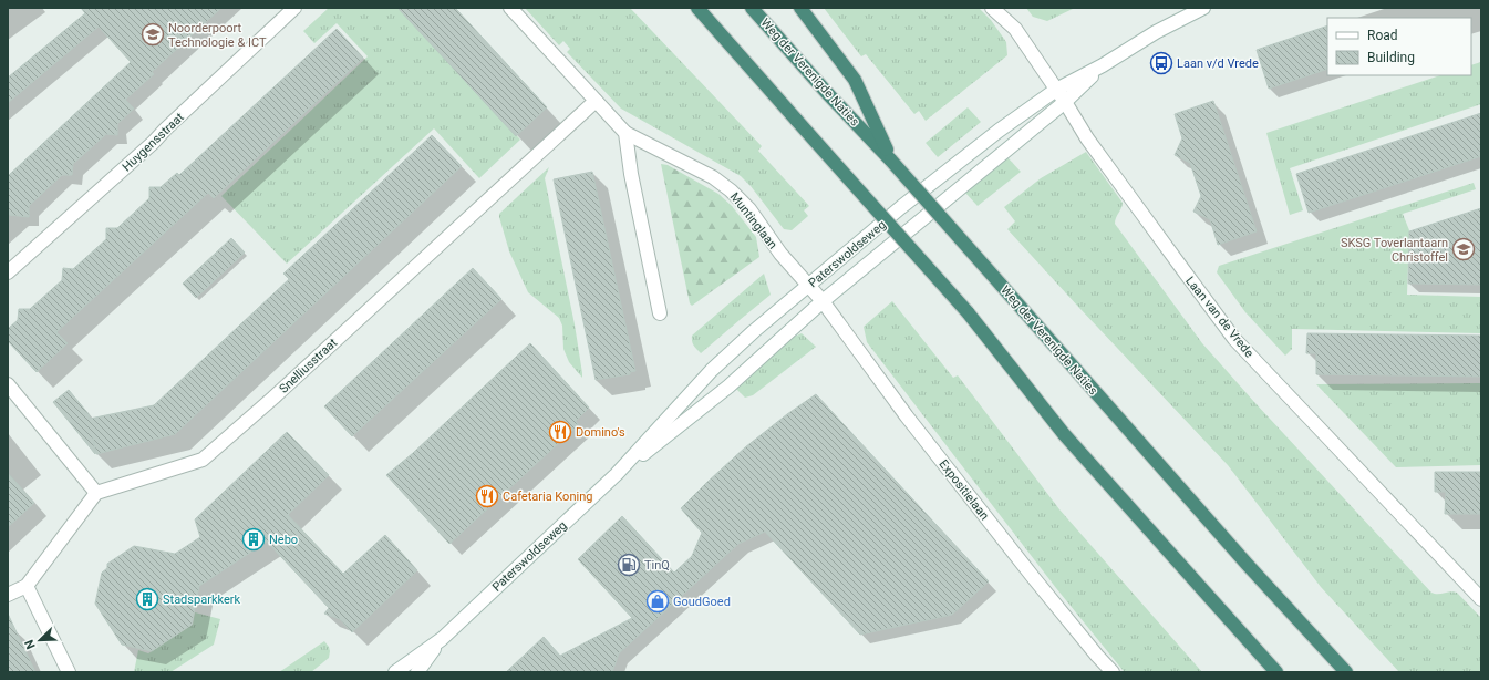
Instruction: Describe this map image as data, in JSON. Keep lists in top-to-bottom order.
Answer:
{
  "streets": {
    "highway": ["Weg der Verenigde Naties"],
    "street": [
      "Huygensstraat",
      "Muntinglaan",
      "Paterswoldseweg",
      "Laan van de Vrede",
      "Snelliusstraat",
      "Expositielaan"
    ]
  },
  "crossings": [
    ["Muntinglaan", "Paterswoldseweg"],
    ["Muntinglaan", "Snelliusstraat"],
    ["Muntinglaan", "Expositielaan"],
    ["Paterswoldseweg", "Laan van de Vrede"],
    ["Paterswoldseweg", "Expositielaan"]
  ],
  "places": {
    "school or university": ["Noorderpoort Technologie & ICT", "SKSG Toverlantaarn Christoffel"],
    "bus stop": ["Laan v/d Vrede"],
    "restaurant": ["Domino's", "Cafetaria Koning"],
    "building": ["Nebo", "Stadsparkkerk"],
    "fuel station": ["TinQ"],
    "shop": ["GoudGoed"]
  },
  "legend": ["Road", "Building"],
  "north": "bottom left"
}
